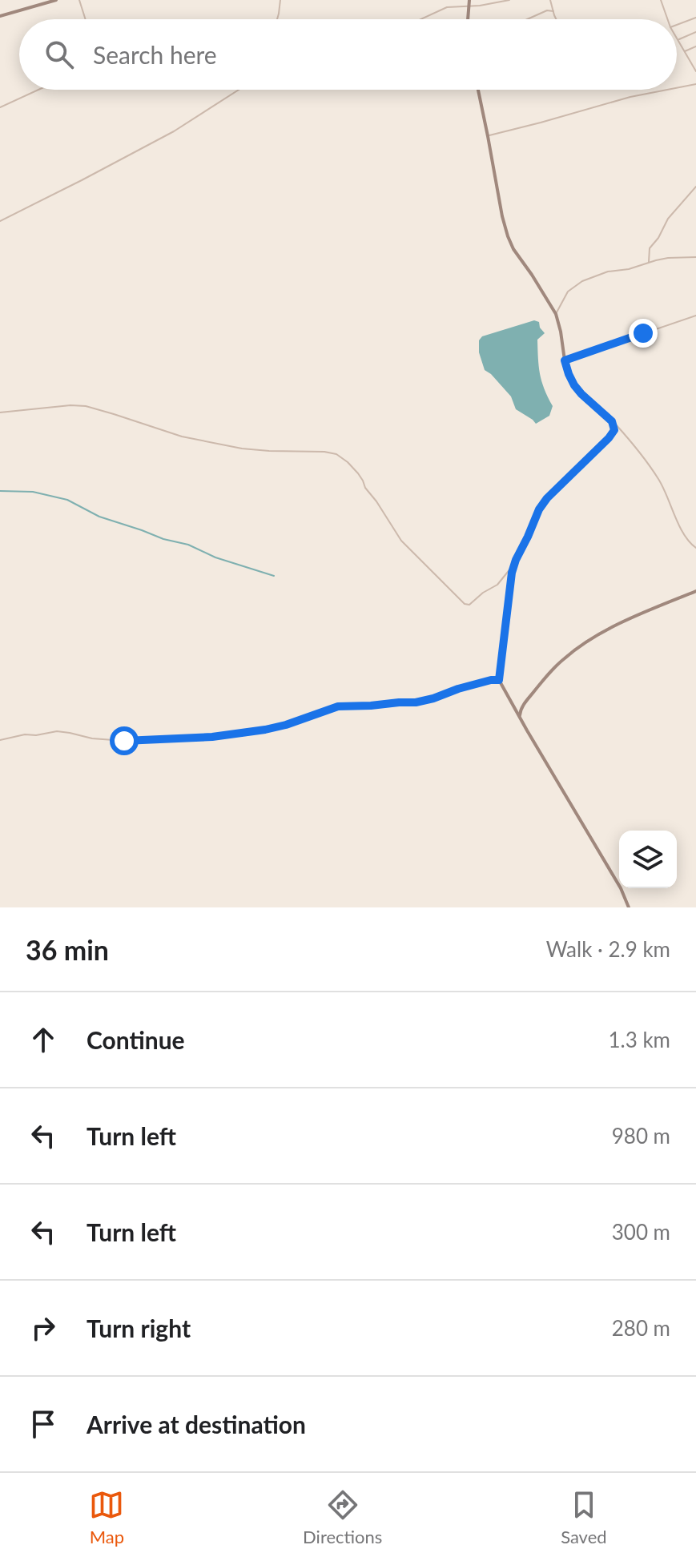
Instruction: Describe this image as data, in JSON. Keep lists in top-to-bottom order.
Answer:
{
  "page": {
    "search": "Search here",
    "heading": ["36 min", "Walk · 2.9 km"],
    "list": [
      ["Continue", "1.3 km"],
      ["Turn left", "980 m"],
      ["Turn left", "300 m"],
      ["Turn right", "280 m"],
      "Arrive at destination"
    ],
    "nav": ["Map", "Directions", "Saved"]
  }
}
